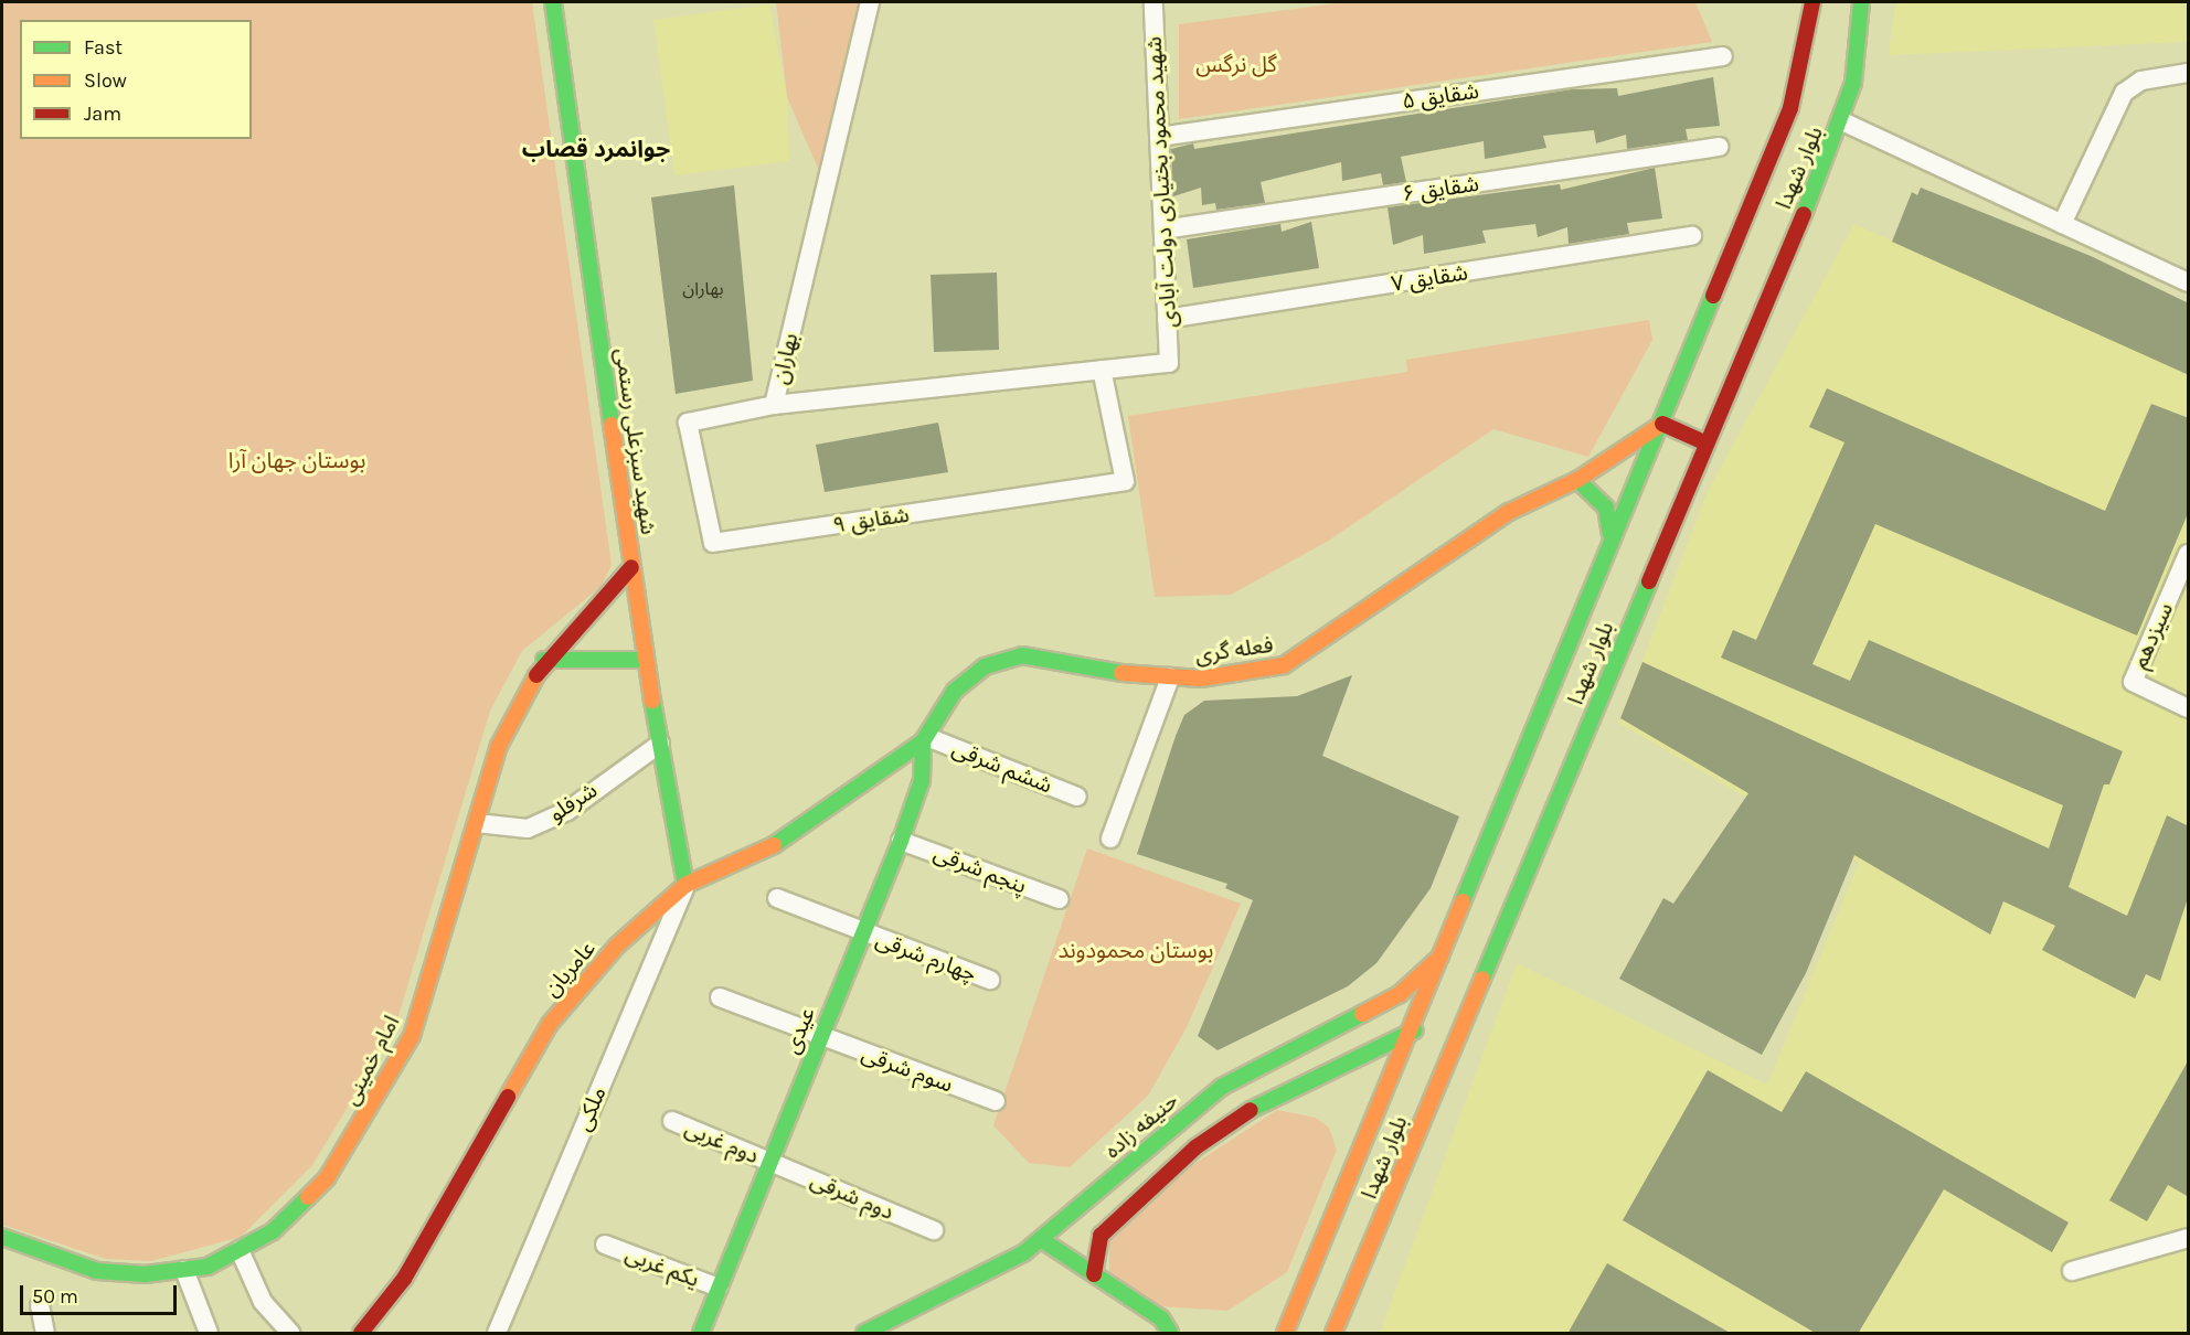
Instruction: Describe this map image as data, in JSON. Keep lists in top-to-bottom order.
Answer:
{
  "streets": {
    "street": [
      "شقایق ۵",
      "بلوار شهدا",
      "شهید محمود بختیاری دولت آبادی",
      "شقایق ۶",
      "شقایق ۷",
      "بهاران",
      "شهید سبزعلی رستمی",
      "شقایق ۹",
      "سیزدهم",
      "فعله گری",
      "ششم شرقی",
      "شرفلو",
      "پنجم شرقی",
      "چهارم شرقی",
      "عامریان",
      "عیدی",
      "امام خمینی",
      "سوم شرقی",
      "ملکی",
      "حنیفه زاده",
      "دوم غربی",
      "دوم شرقی",
      "یکم غربی"
    ]
  },
  "crossings": [
    ["شقایق ۵", "شهید محمود بختیاری دولت آبادی"],
    ["بلوار شهدا", "فعله گری"],
    ["بلوار شهدا", "حنیفه زاده"],
    ["شهید محمود بختیاری دولت آبادی", "شقایق ۶"],
    ["شهید محمود بختیاری دولت آبادی", "شقایق ۷"],
    ["شهید محمود بختیاری دولت آبادی", "بهاران"],
    ["بهاران", "شقایق ۹"],
    ["شهید سبزعلی رستمی", "شرفلو"],
    ["شهید سبزعلی رستمی", "عامریان"],
    ["شهید سبزعلی رستمی", "امام خمینی"],
    ["شهید سبزعلی رستمی", "ملکی"],
    ["فعله گری", "ششم شرقی"],
    ["فعله گری", "عامریان"],
    ["فعله گری", "عیدی"],
    ["ششم شرقی", "عامریان"],
    ["ششم شرقی", "عیدی"],
    ["شرفلو", "امام خمینی"],
    ["پنجم شرقی", "عیدی"],
    ["چهارم شرقی", "عیدی"],
    ["عامریان", "عیدی"],
    ["عامریان", "ملکی"],
    ["عیدی", "سوم شرقی"],
    ["عیدی", "دوم غربی"],
    ["عیدی", "دوم شرقی"],
    ["عیدی", "یکم غربی"],
    ["دوم غربی", "دوم شرقی"]
  ],
  "districts": ["جوانمرد قصاب"],
  "parks": ["گل نرگس", "بوستان جهان آرا", "بوستان محمودوند"],
  "house_numbers": ["بهاران"],
  "legend": ["Fast", "Slow", "Jam"],
  "scale_bar": "50 m"
}
